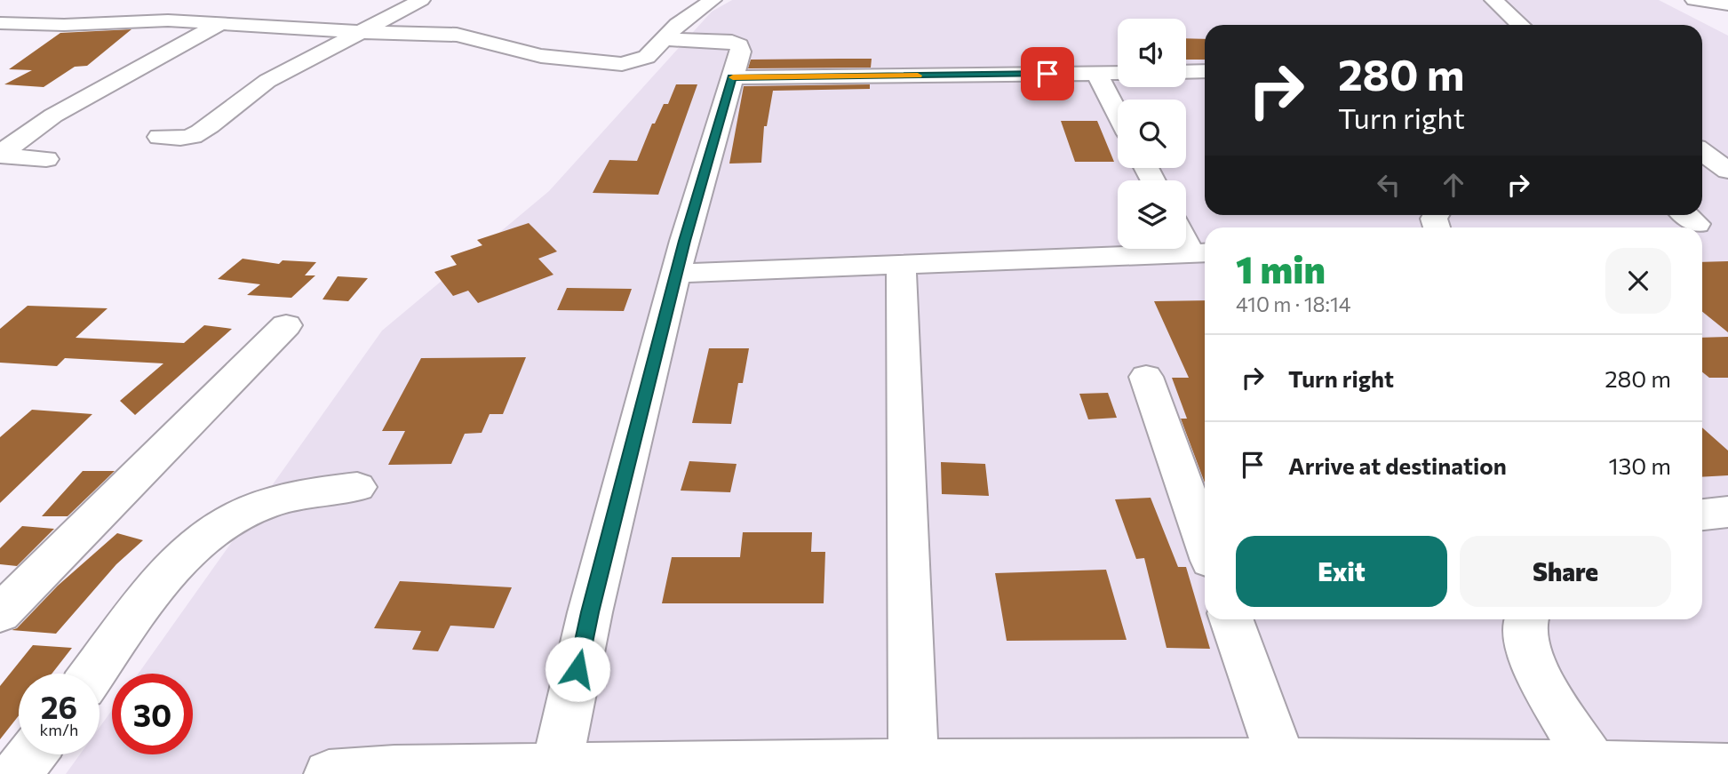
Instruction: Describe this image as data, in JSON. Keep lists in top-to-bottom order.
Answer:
{
  "page": {
    "turn": ["280 m", "Turn right"],
    "heading": ["1 min", "410 m · 18:14"],
    "list": [
      {
        "name": "Turn right",
        "value": "280 m"
      },
      {
        "name": "Arrive at destination",
        "value": "130 m"
      }
    ],
    "buttons": ["Exit", "Share"],
    "speed": "26 km/h",
    "limit": "30"
  }
}
